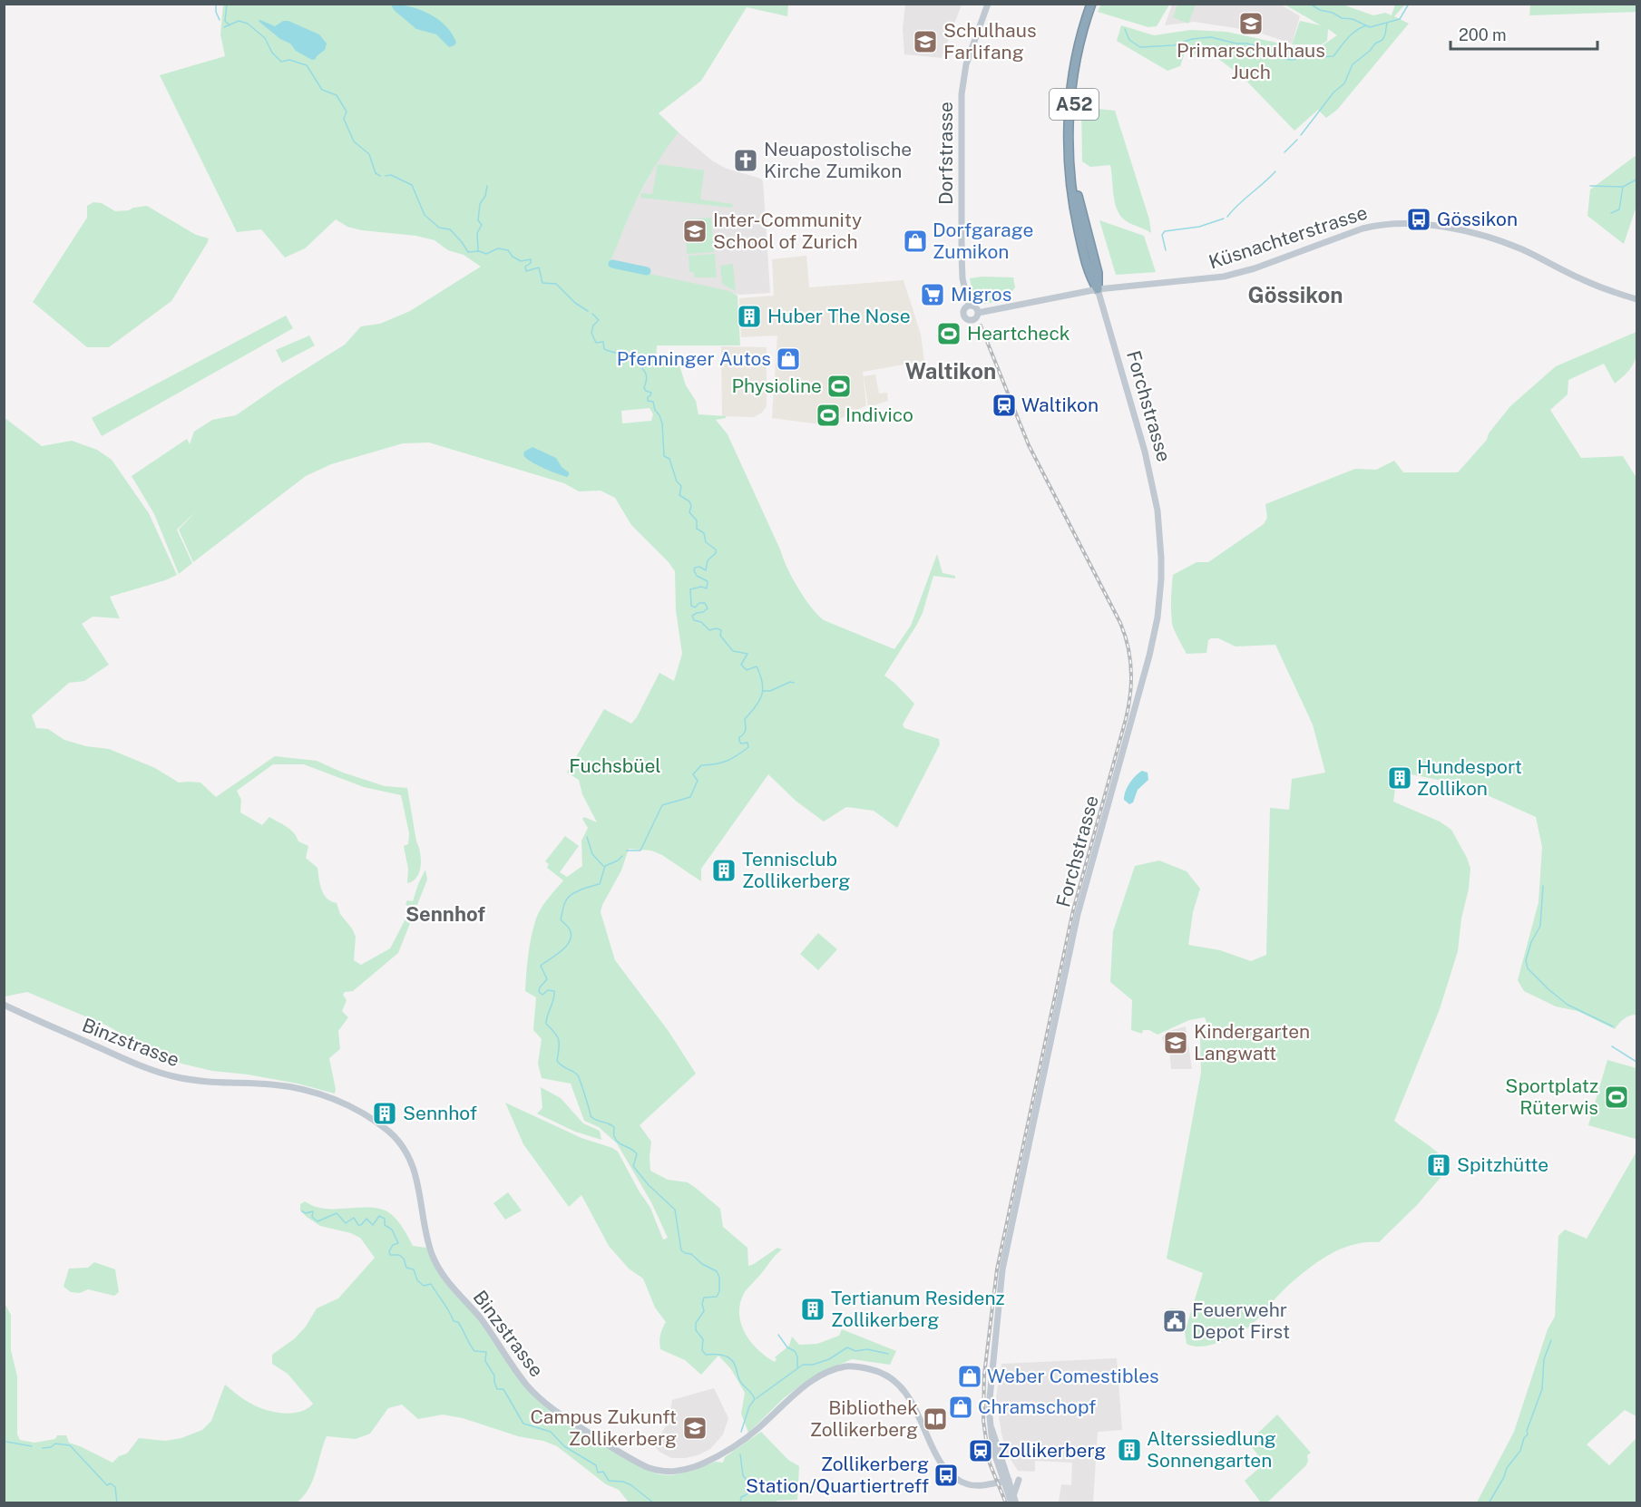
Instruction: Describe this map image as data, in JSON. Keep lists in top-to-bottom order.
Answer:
{
  "streets": {
    "highway": ["A52", "Forchstrasse"],
    "main road": ["Dorfstrasse", "Küsnachterstrasse", "Binzstrasse"]
  },
  "crossings": [
    ["Küsnachterstrasse", "Forchstrasse"],
    ["Forchstrasse", "Binzstrasse"]
  ],
  "districts": ["Gössikon", "Waltikon", "Sennhof"],
  "parks": ["Fuchsbüel"],
  "places": {
    "school or university": [
      "Primarschulhaus Juch",
      "Schulhaus Farlifang",
      "Inter-Community School of Zurich",
      "Kindergarten Langwatt",
      "Campus Zukunft Zollikerberg"
    ],
    "church": ["Neuapostolische Kirche Zumikon"],
    "bus stop": ["Gössikon", "Zollikerberg Station/Quartiertreff"],
    "shop": [
      "Dorfgarage Zumikon",
      "Pfenninger Autos",
      "Weber Comestibles",
      "Chramschopf"
    ],
    "supermarket": ["Migros"],
    "building": [
      "Huber The Nose",
      "Hundesport Zollikon",
      "Tennisclub Zollikerberg",
      "Sennhof",
      "Spitzhütte",
      "Tertianum Residenz Zollikerberg",
      "Alterssiedlung Sonnengarten"
    ],
    "sports": [
      "Heartcheck",
      "Physioline",
      "Indivico",
      "Sportplatz Rüterwis"
    ],
    "station": ["Waltikon", "Zollikerberg"],
    "public building": ["Feuerwehr Depot First"],
    "library": ["Bibliothek Zollikerberg"]
  },
  "scale_bar": "200 m"
}
